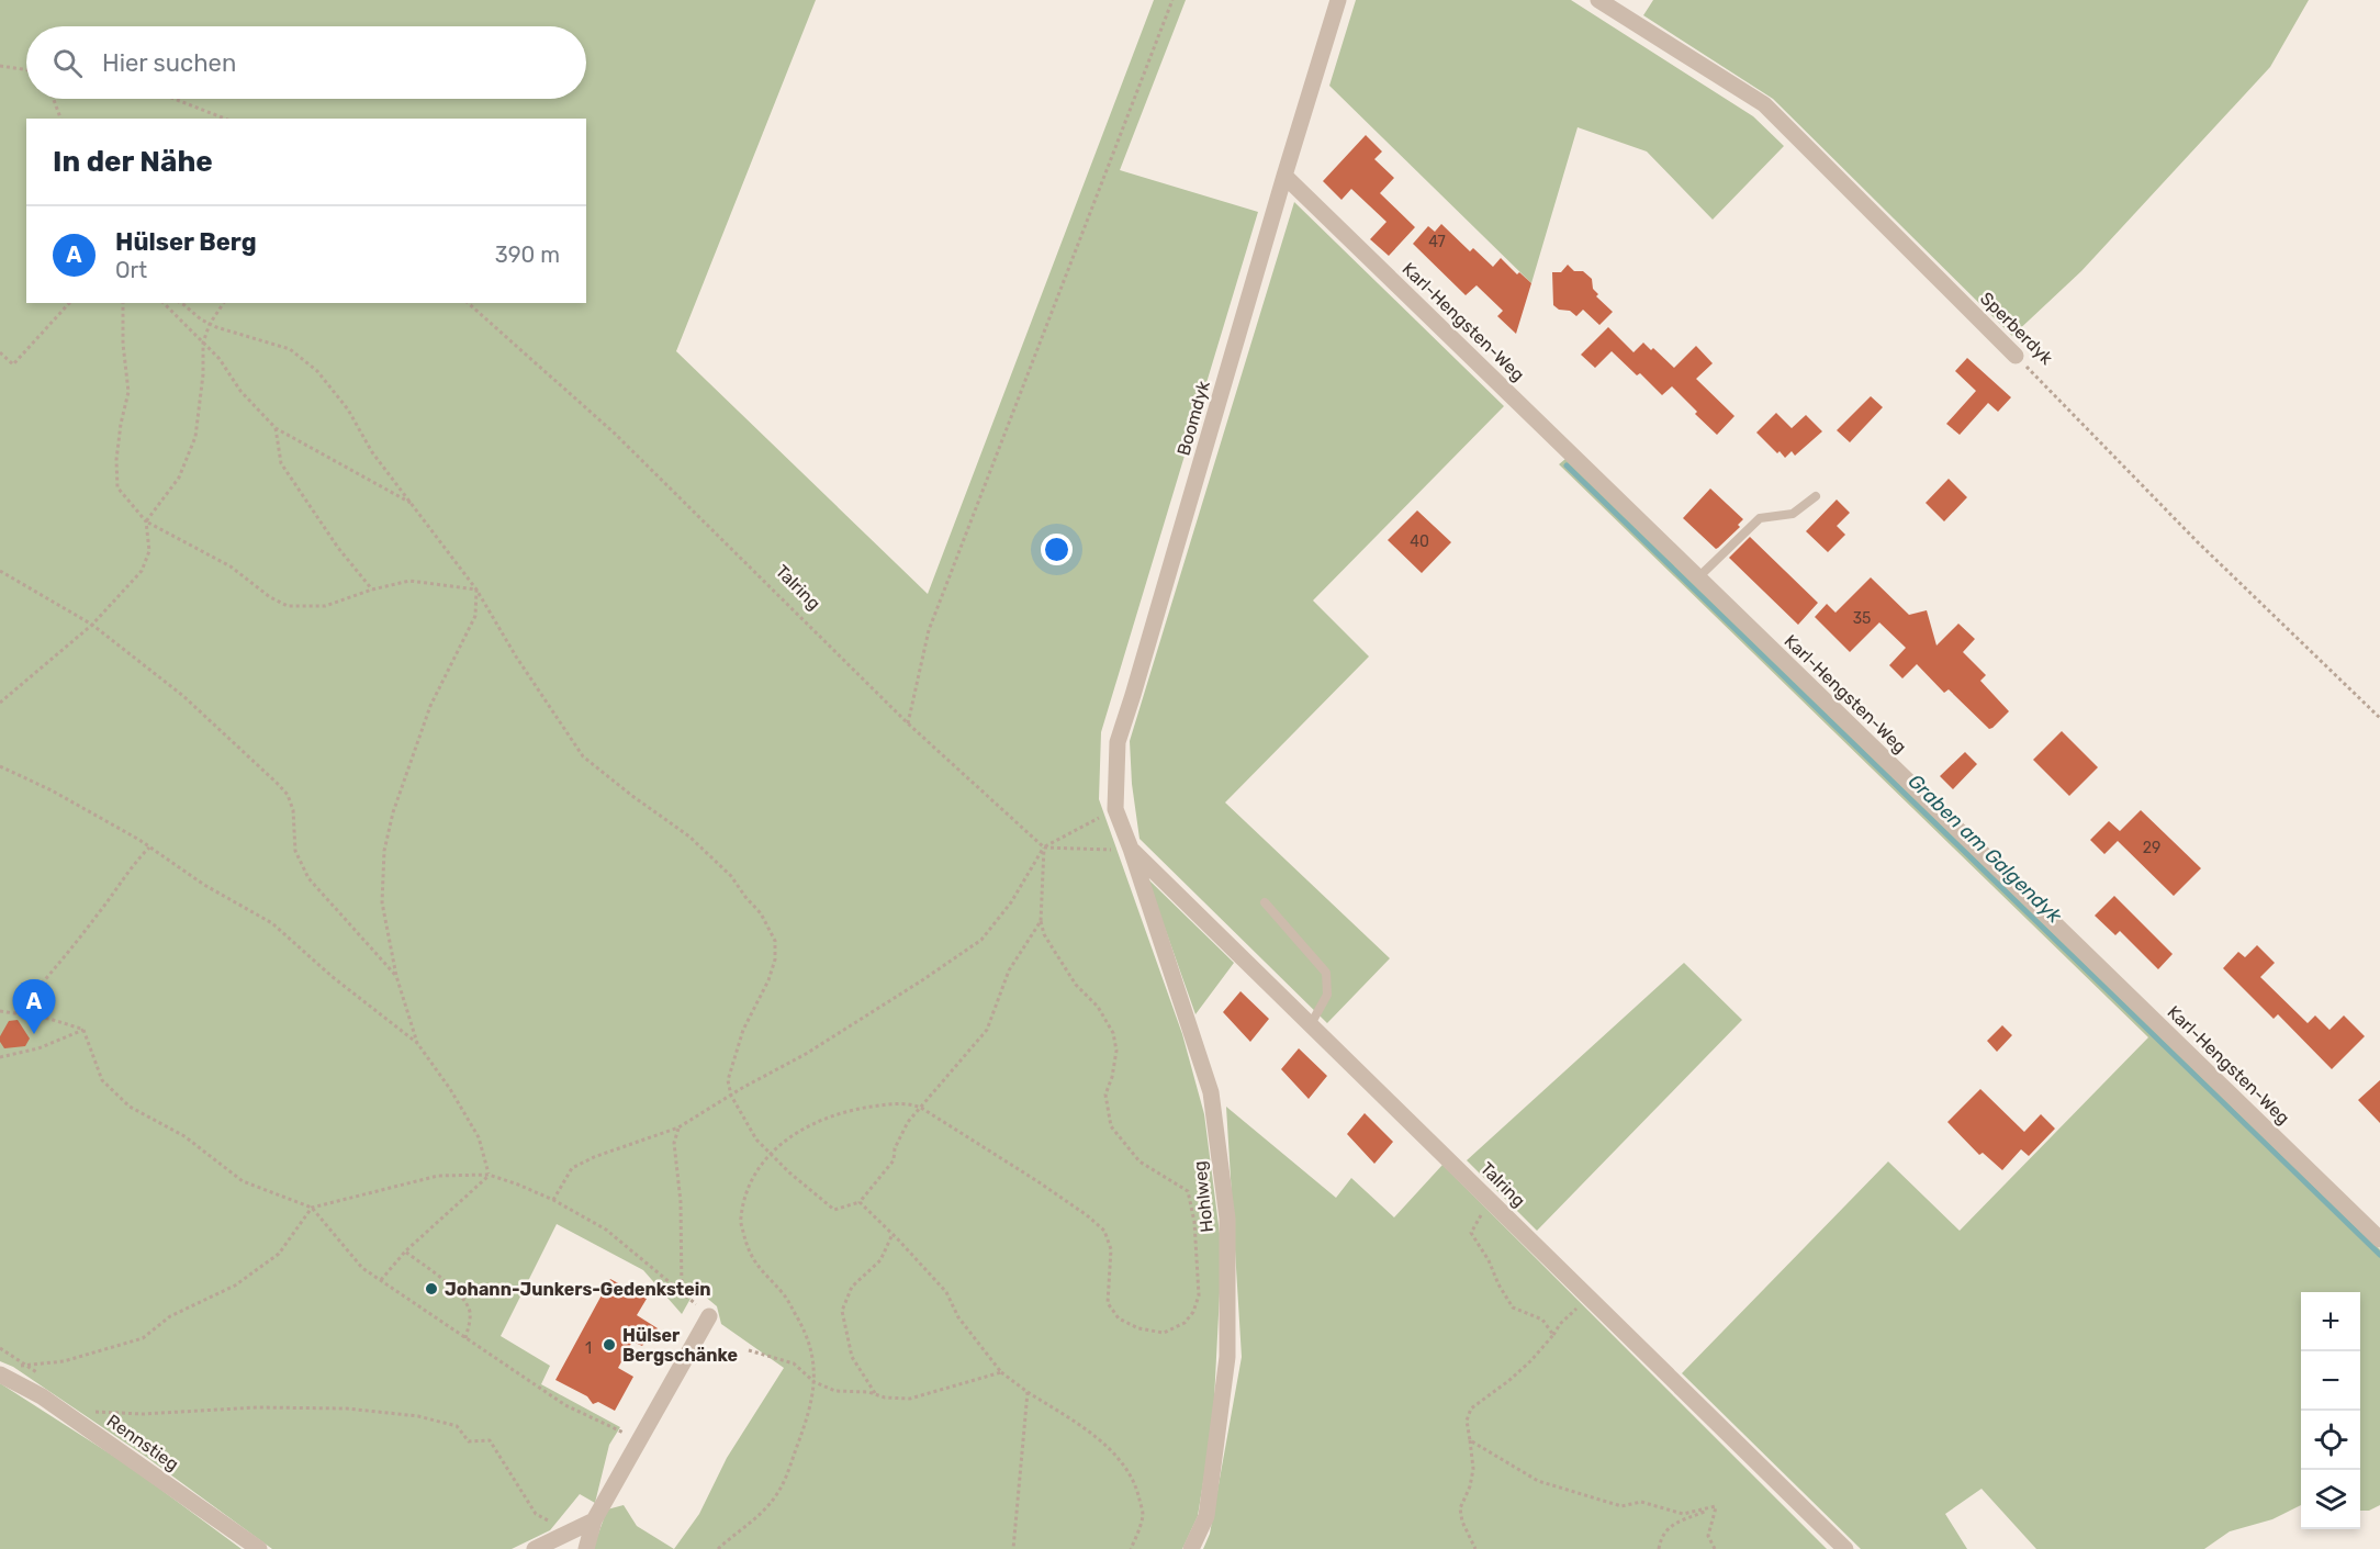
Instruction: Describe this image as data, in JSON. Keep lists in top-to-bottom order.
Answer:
{
  "streets": {
    "street": [
      "Karl-Hengsten-Weg",
      "Sperberdyk",
      "Boomdyk",
      "Talring",
      "Hohlweg",
      "Rennstieg"
    ]
  },
  "crossings": [
    ["Karl-Hengsten-Weg", "Boomdyk"],
    ["Boomdyk", "Talring"],
    ["Boomdyk", "Hohlweg"],
    ["Talring", "Hohlweg"]
  ],
  "water": ["Graben am Galgendyk"],
  "places": ["Johann-Junkers-Gedenkstein", "Hülser Bergschänke"],
  "house_numbers": [
    "47",
    "40",
    "35",
    "29",
    "1"
  ],
  "page": {
    "search": "Hier suchen",
    "heading": "In der Nähe",
    "list": [
      {
        "mark": "A",
        "name": "Hülser Berg",
        "note": "Ort",
        "value": "390 m"
      }
    ],
    "pins": "A",
    "map_buttons": ["+", "−"]
  }
}
